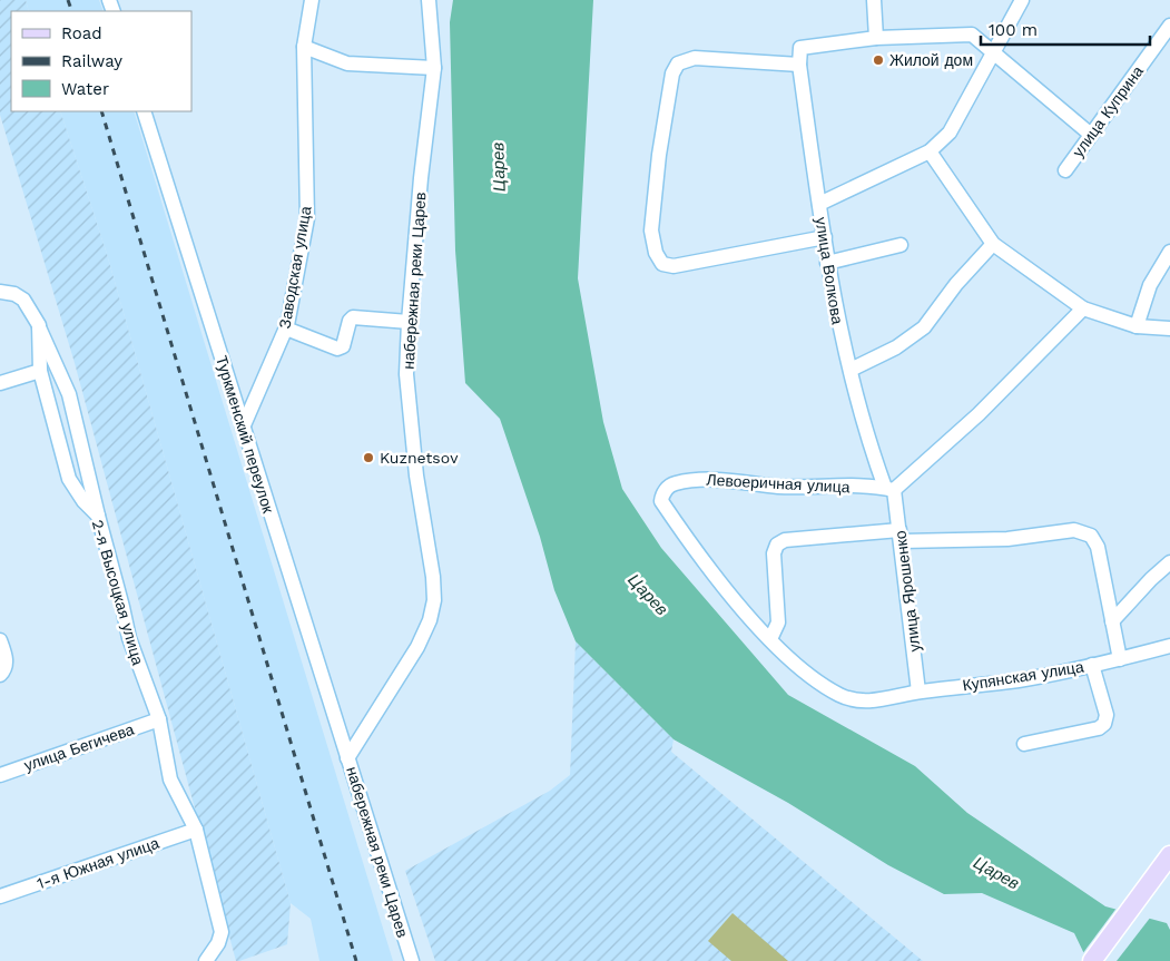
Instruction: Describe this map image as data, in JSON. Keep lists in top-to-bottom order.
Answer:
{
  "streets": {
    "street": [
      "улица Куприна",
      "Заводская улица",
      "улица Волкова",
      "набережная реки Царев",
      "Туркменский переулок",
      "Левоеричная улица",
      "улица Ярошенко",
      "2-я Высоцкая улица",
      "Купянская улица",
      "улица Бегичева",
      "1-я Южная улица"
    ]
  },
  "crossings": [
    ["Заводская улица", "Туркменский переулок"],
    ["улица Волкова", "Левоеричная улица"],
    ["улица Волкова", "улица Ярошенко"],
    ["набережная реки Царев", "Туркменский переулок"],
    ["Левоеричная улица", "улица Ярошенко"],
    ["Левоеричная улица", "Купянская улица"],
    ["улица Ярошенко", "Купянская улица"],
    ["2-я Высоцкая улица", "улица Бегичева"],
    ["2-я Высоцкая улица", "1-я Южная улица"]
  ],
  "water": ["Царев"],
  "places": ["Жилой дом", "Kuznetsov"],
  "legend": ["Road", "Railway", "Water"],
  "scale_bar": "100 m"
}
